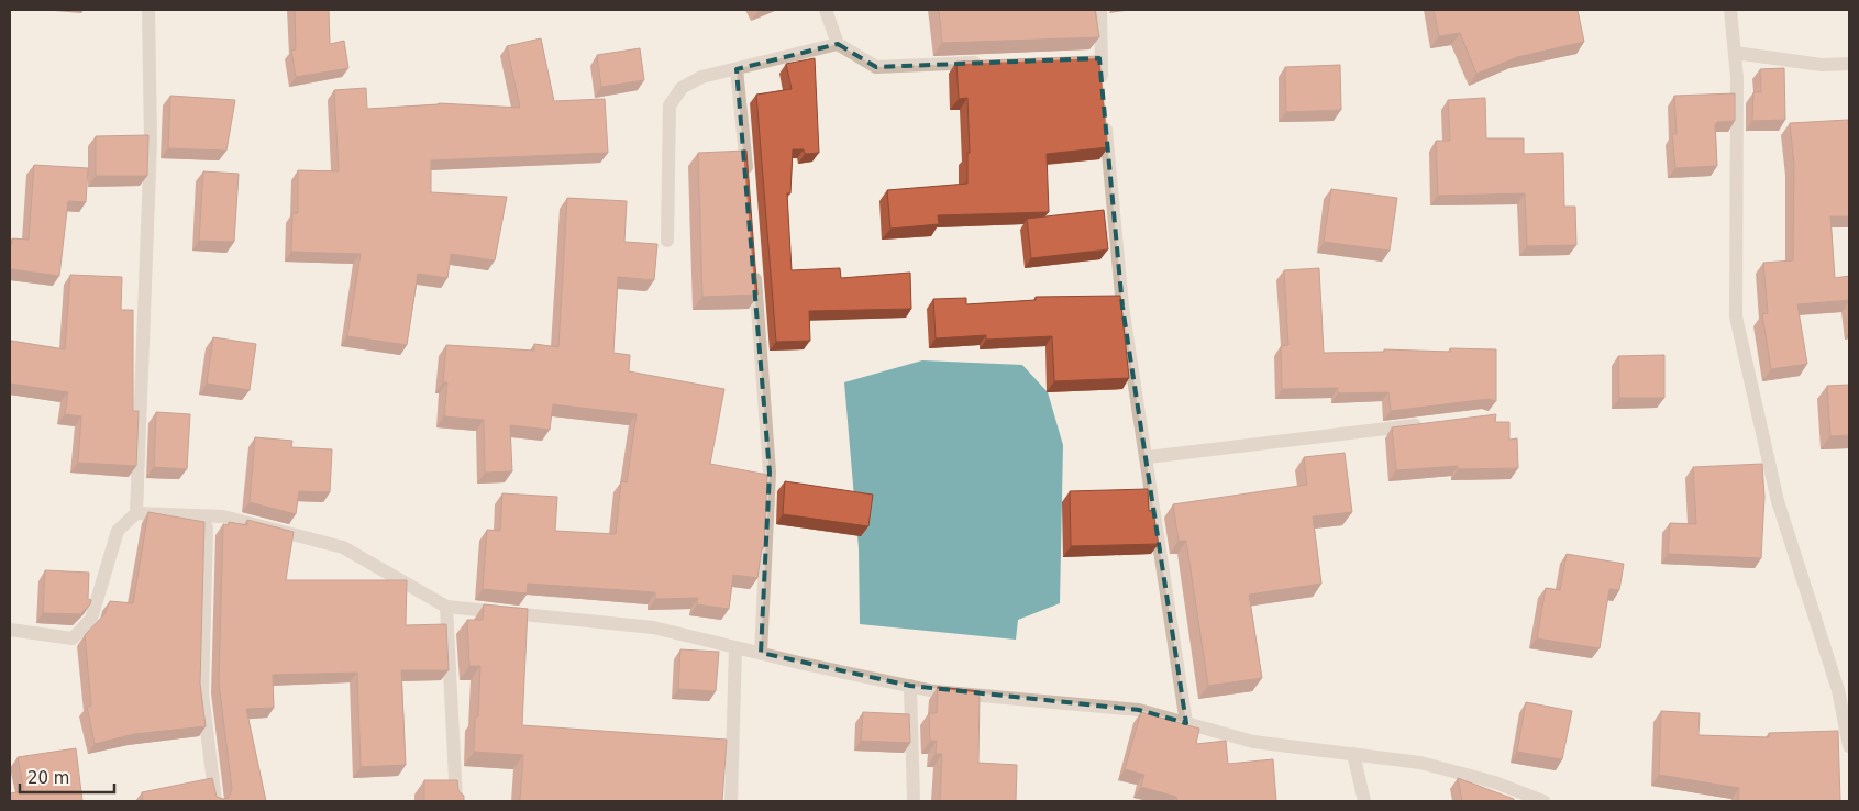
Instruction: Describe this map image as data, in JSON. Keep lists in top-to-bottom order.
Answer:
{
  "scale_bar": "20 m"
}
